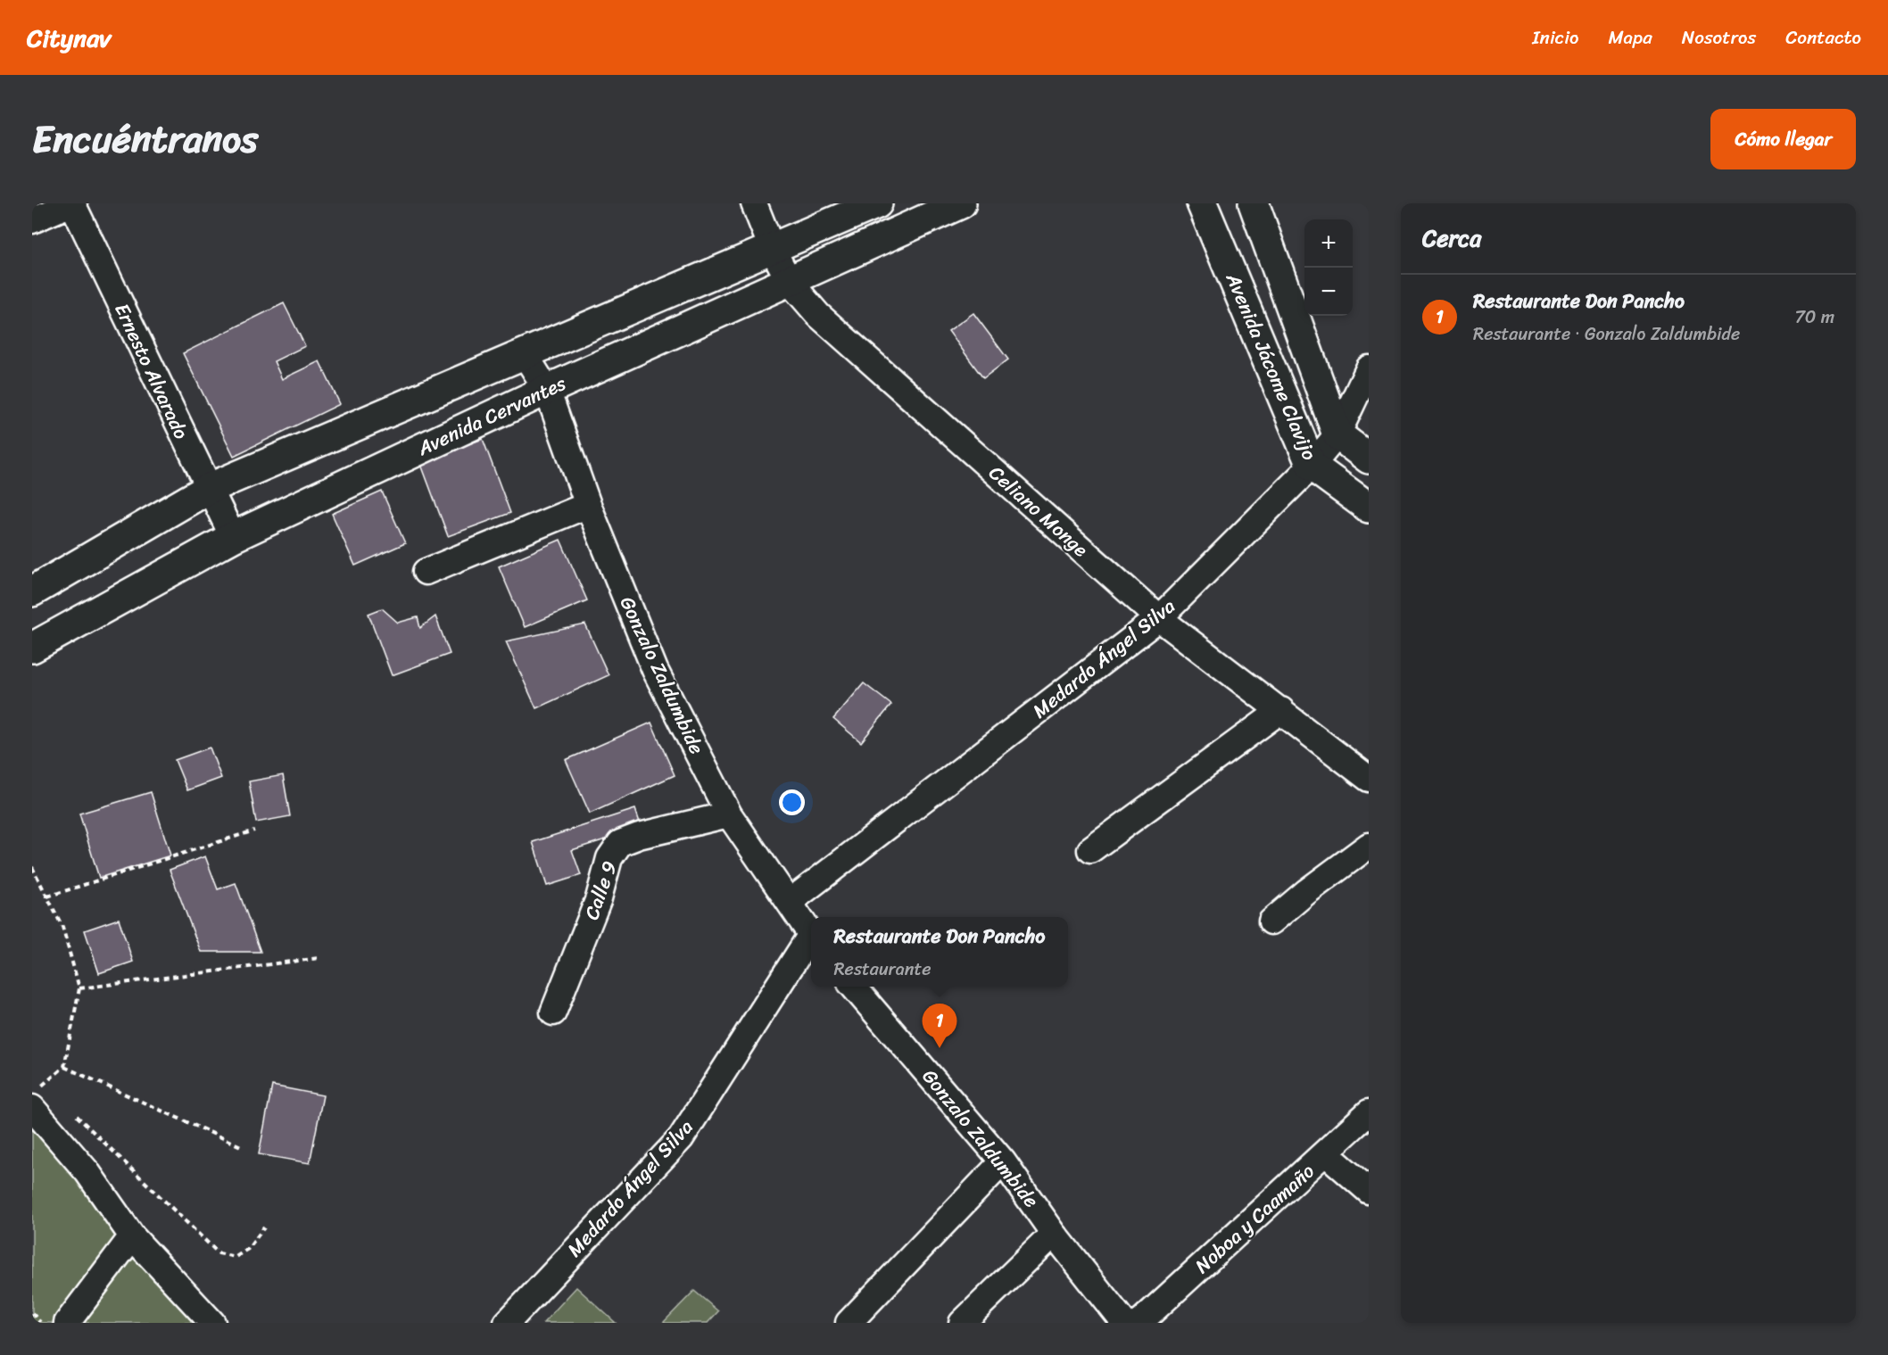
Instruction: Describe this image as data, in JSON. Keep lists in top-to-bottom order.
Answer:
{
  "streets": {
    "street": [
      "Avenida Jácome Clavijo",
      "Ernesto Alvarado",
      "Avenida Cervantes",
      "Celiano Monge",
      "Medardo Ángel Silva",
      "Gonzalo Zaldumbide",
      "Calle 9",
      "Noboa y Caamaño"
    ]
  },
  "crossings": [
    ["Avenida Jácome Clavijo", "Medardo Ángel Silva"],
    ["Ernesto Alvarado", "Avenida Cervantes"],
    ["Avenida Cervantes", "Celiano Monge"],
    ["Avenida Cervantes", "Gonzalo Zaldumbide"],
    ["Celiano Monge", "Medardo Ángel Silva"],
    ["Medardo Ángel Silva", "Gonzalo Zaldumbide"],
    ["Gonzalo Zaldumbide", "Calle 9"]
  ],
  "page": {
    "header": "Citynav",
    "nav": [
      "Inicio",
      "Mapa",
      "Nosotros",
      "Contacto"
    ],
    "title": "Encuéntranos",
    "buttons": "Cómo llegar",
    "heading": "Cerca",
    "map_buttons": ["+", "−"],
    "list": [
      {
        "mark": "1",
        "name": "Restaurante Don Pancho",
        "note": "Restaurante · Gonzalo Zaldumbide",
        "value": "70 m"
      }
    ],
    "popup": ["Restaurante Don Pancho", "Restaurante"],
    "pins": "1"
  }
}
